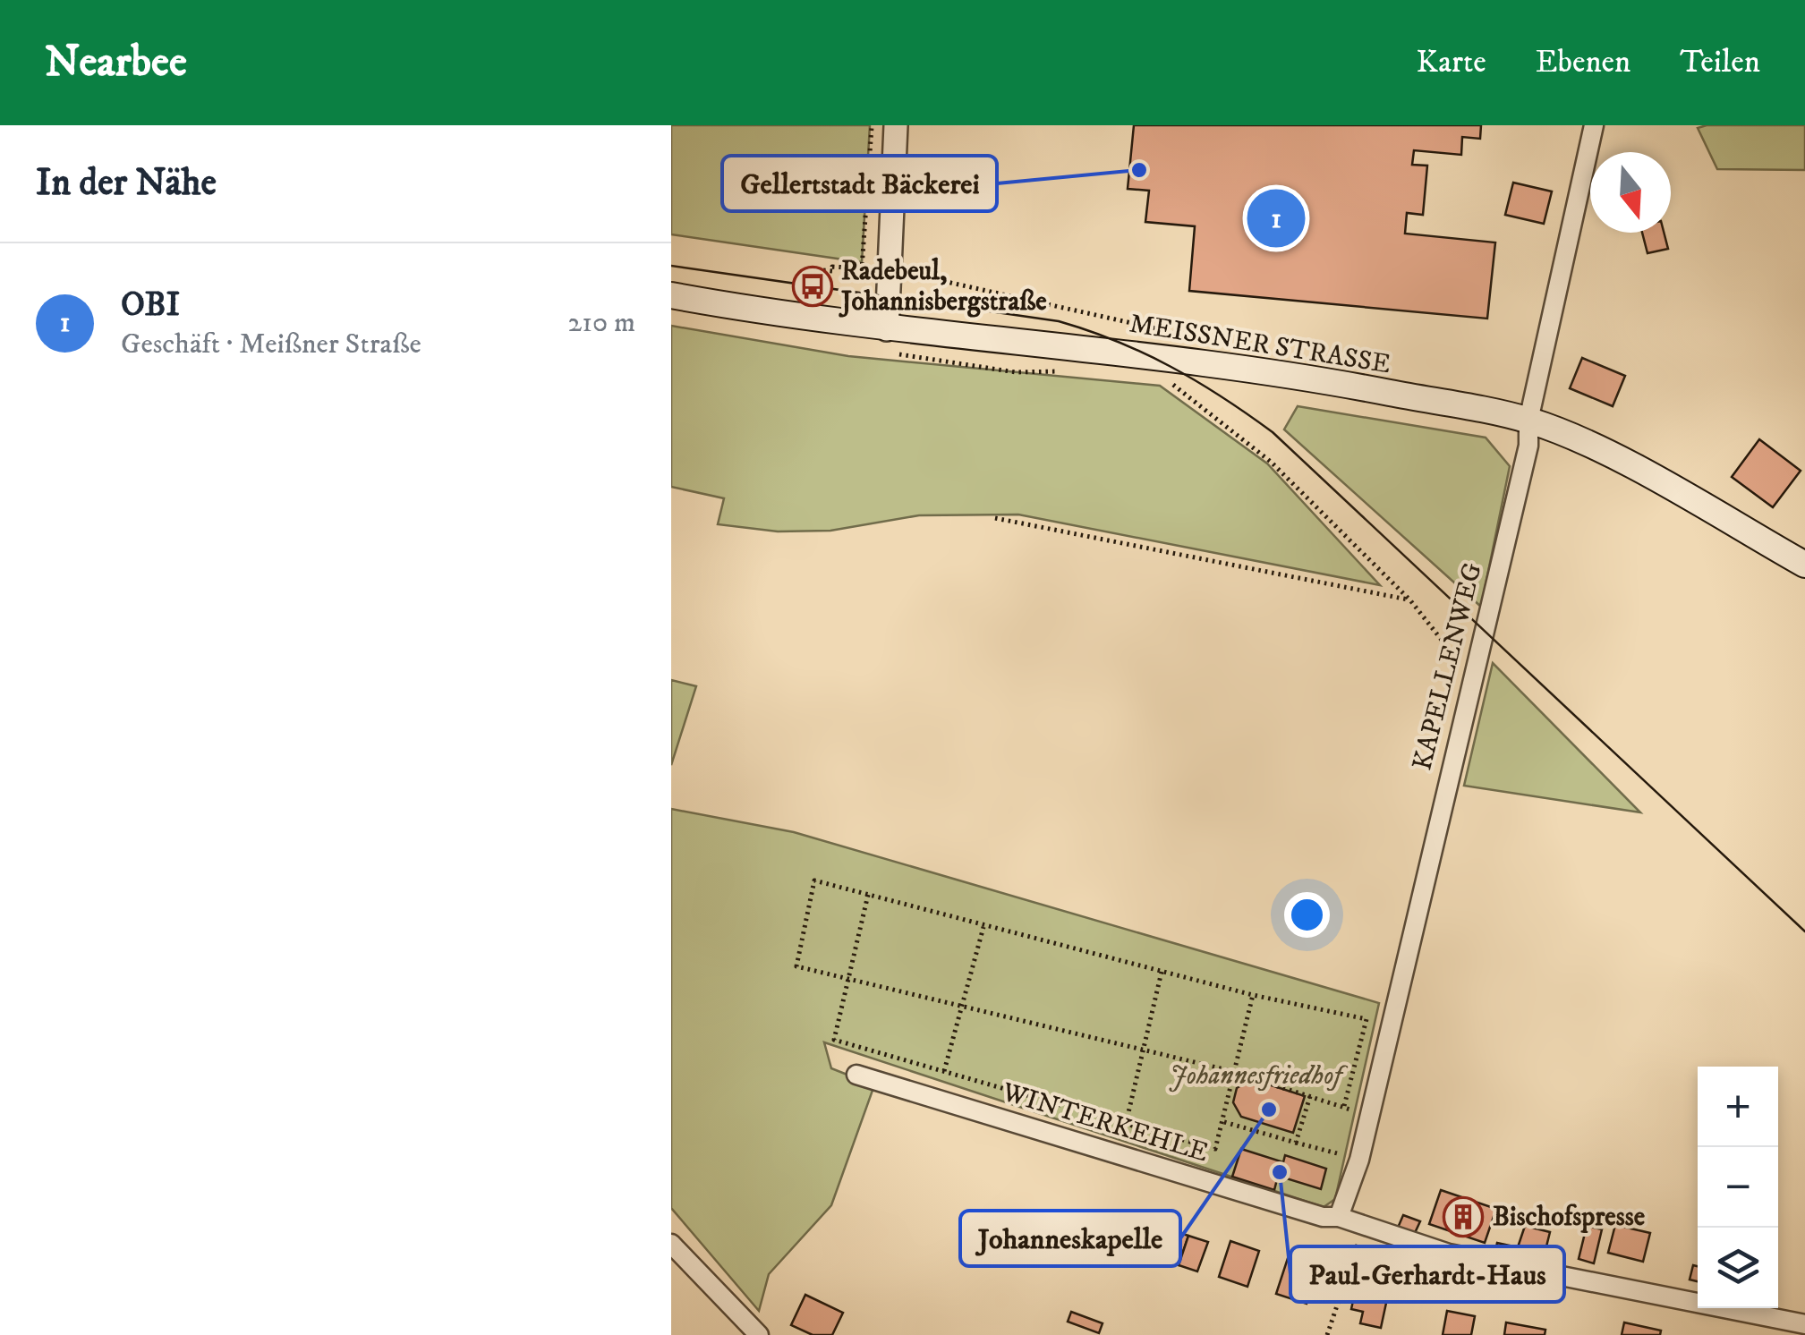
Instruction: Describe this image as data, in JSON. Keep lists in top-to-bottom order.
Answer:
{
  "streets": {
    "main road": ["MEISSNER STRASSE"],
    "street": ["KAPELLENWEG", "WINTERKEHLE"]
  },
  "crossings": [
    ["MEISSNER STRASSE", "KAPELLENWEG"],
    ["KAPELLENWEG", "WINTERKEHLE"]
  ],
  "parks": ["Johannesfriedhof"],
  "places": {
    "other": ["Gellertstadt Bäckerei", "Johanneskapelle", "Paul-Gerhardt-Haus"],
    "bus stop": ["Radebeul, Johannisbergstraße"],
    "building": ["Bischofspresse"]
  },
  "north": "bottom",
  "page": {
    "header": "Nearbee",
    "nav": ["Karte", "Ebenen", "Teilen"],
    "heading": "In der Nähe",
    "pins": "1",
    "list": [
      {
        "mark": "1",
        "name": "OBI",
        "note": "Geschäft · Meißner Straße",
        "value": "210 m"
      }
    ],
    "map_buttons": ["+", "−"]
  }
}
